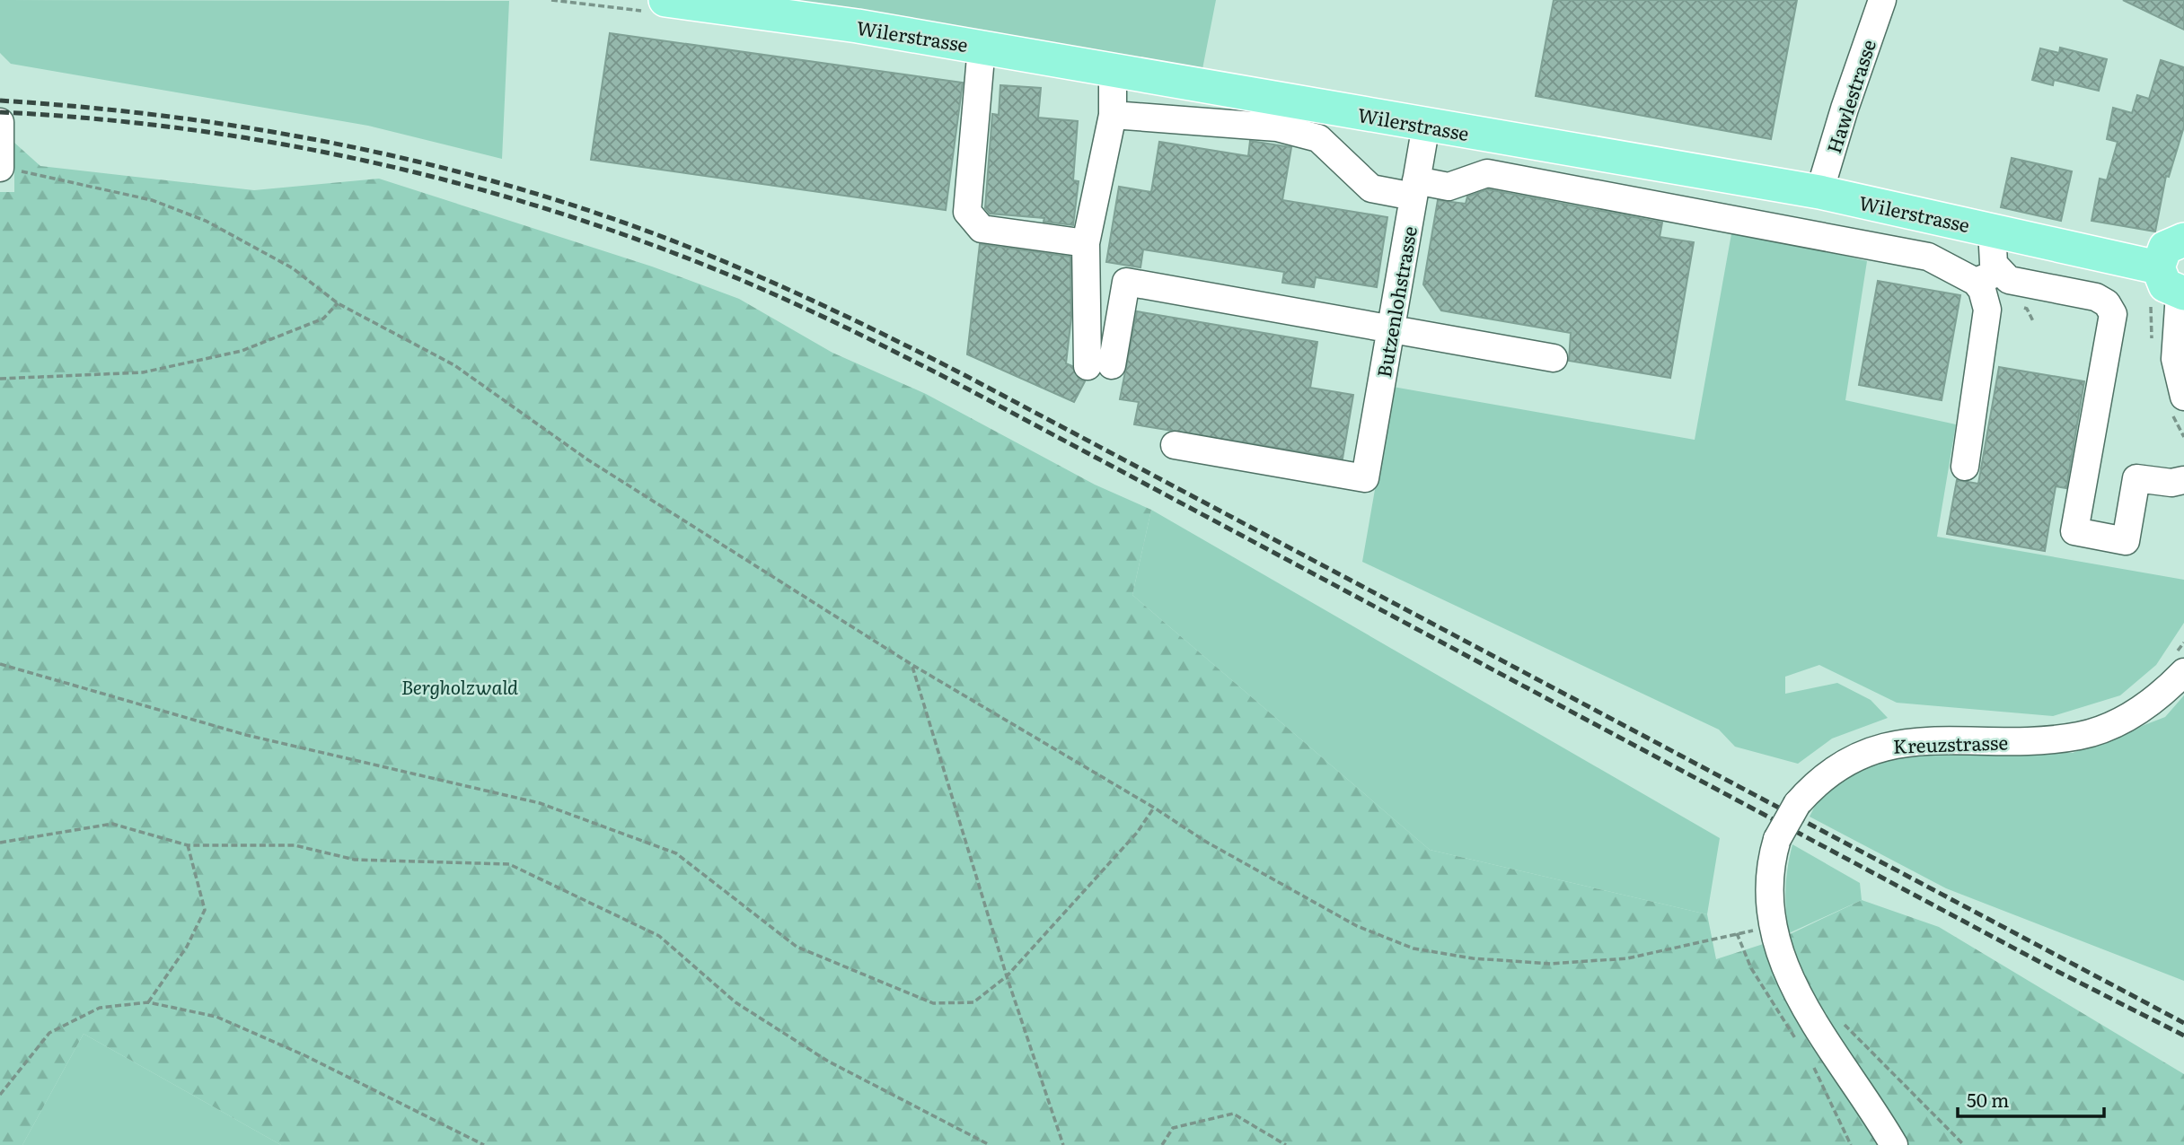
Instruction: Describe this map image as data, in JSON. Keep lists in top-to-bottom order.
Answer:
{
  "streets": {
    "main road": ["Wilerstrasse"],
    "street": ["Hawlestrasse", "Butzenlohstrasse", "Kreuzstrasse"]
  },
  "crossings": [
    ["Wilerstrasse", "Hawlestrasse"],
    ["Wilerstrasse", "Butzenlohstrasse"]
  ],
  "parks": ["Bergholzwald"],
  "scale_bar": "50 m"
}
